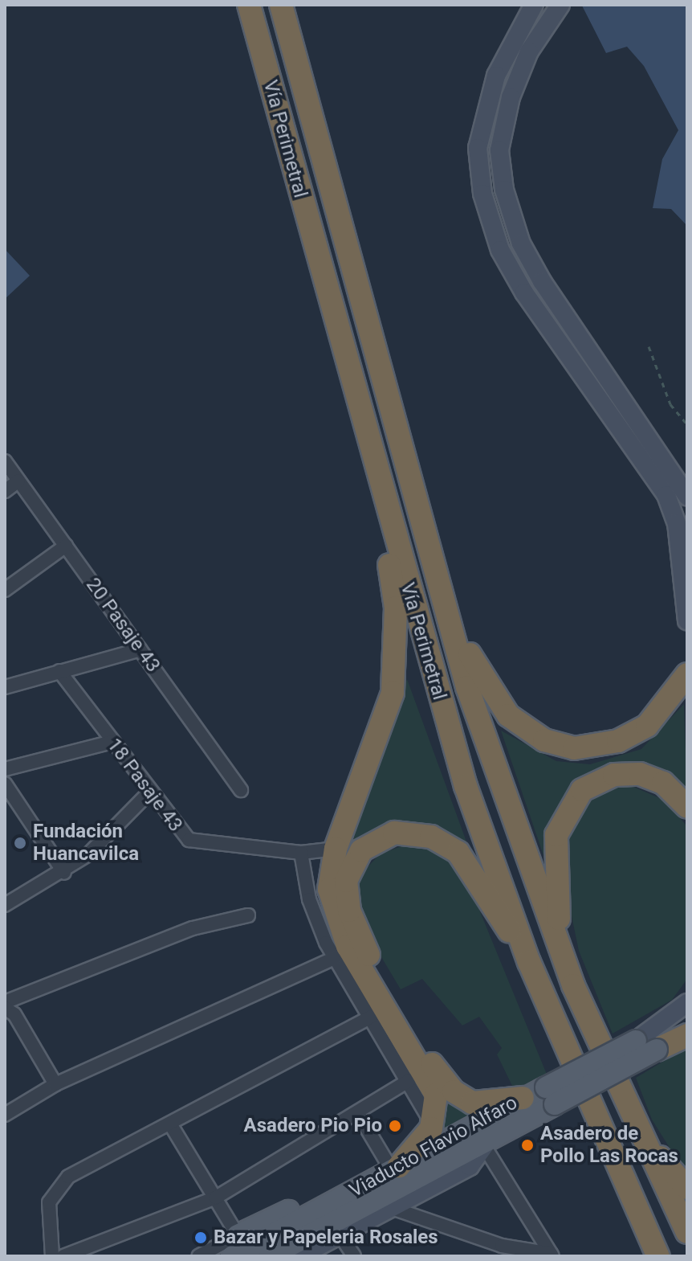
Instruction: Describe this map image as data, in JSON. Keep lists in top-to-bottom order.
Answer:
{
  "streets": {
    "highway": ["Vía Perimetral"],
    "main road": ["Viaducto Flavio Alfaro"],
    "street": ["20 Pasaje 43", "18 Pasaje 43"]
  },
  "places": [
    "Fundación Huancavilca",
    "Asadero Pio Pio",
    "Asadero de Pollo Las Rocas",
    "Bazar y Papeleria Rosales"
  ]
}
